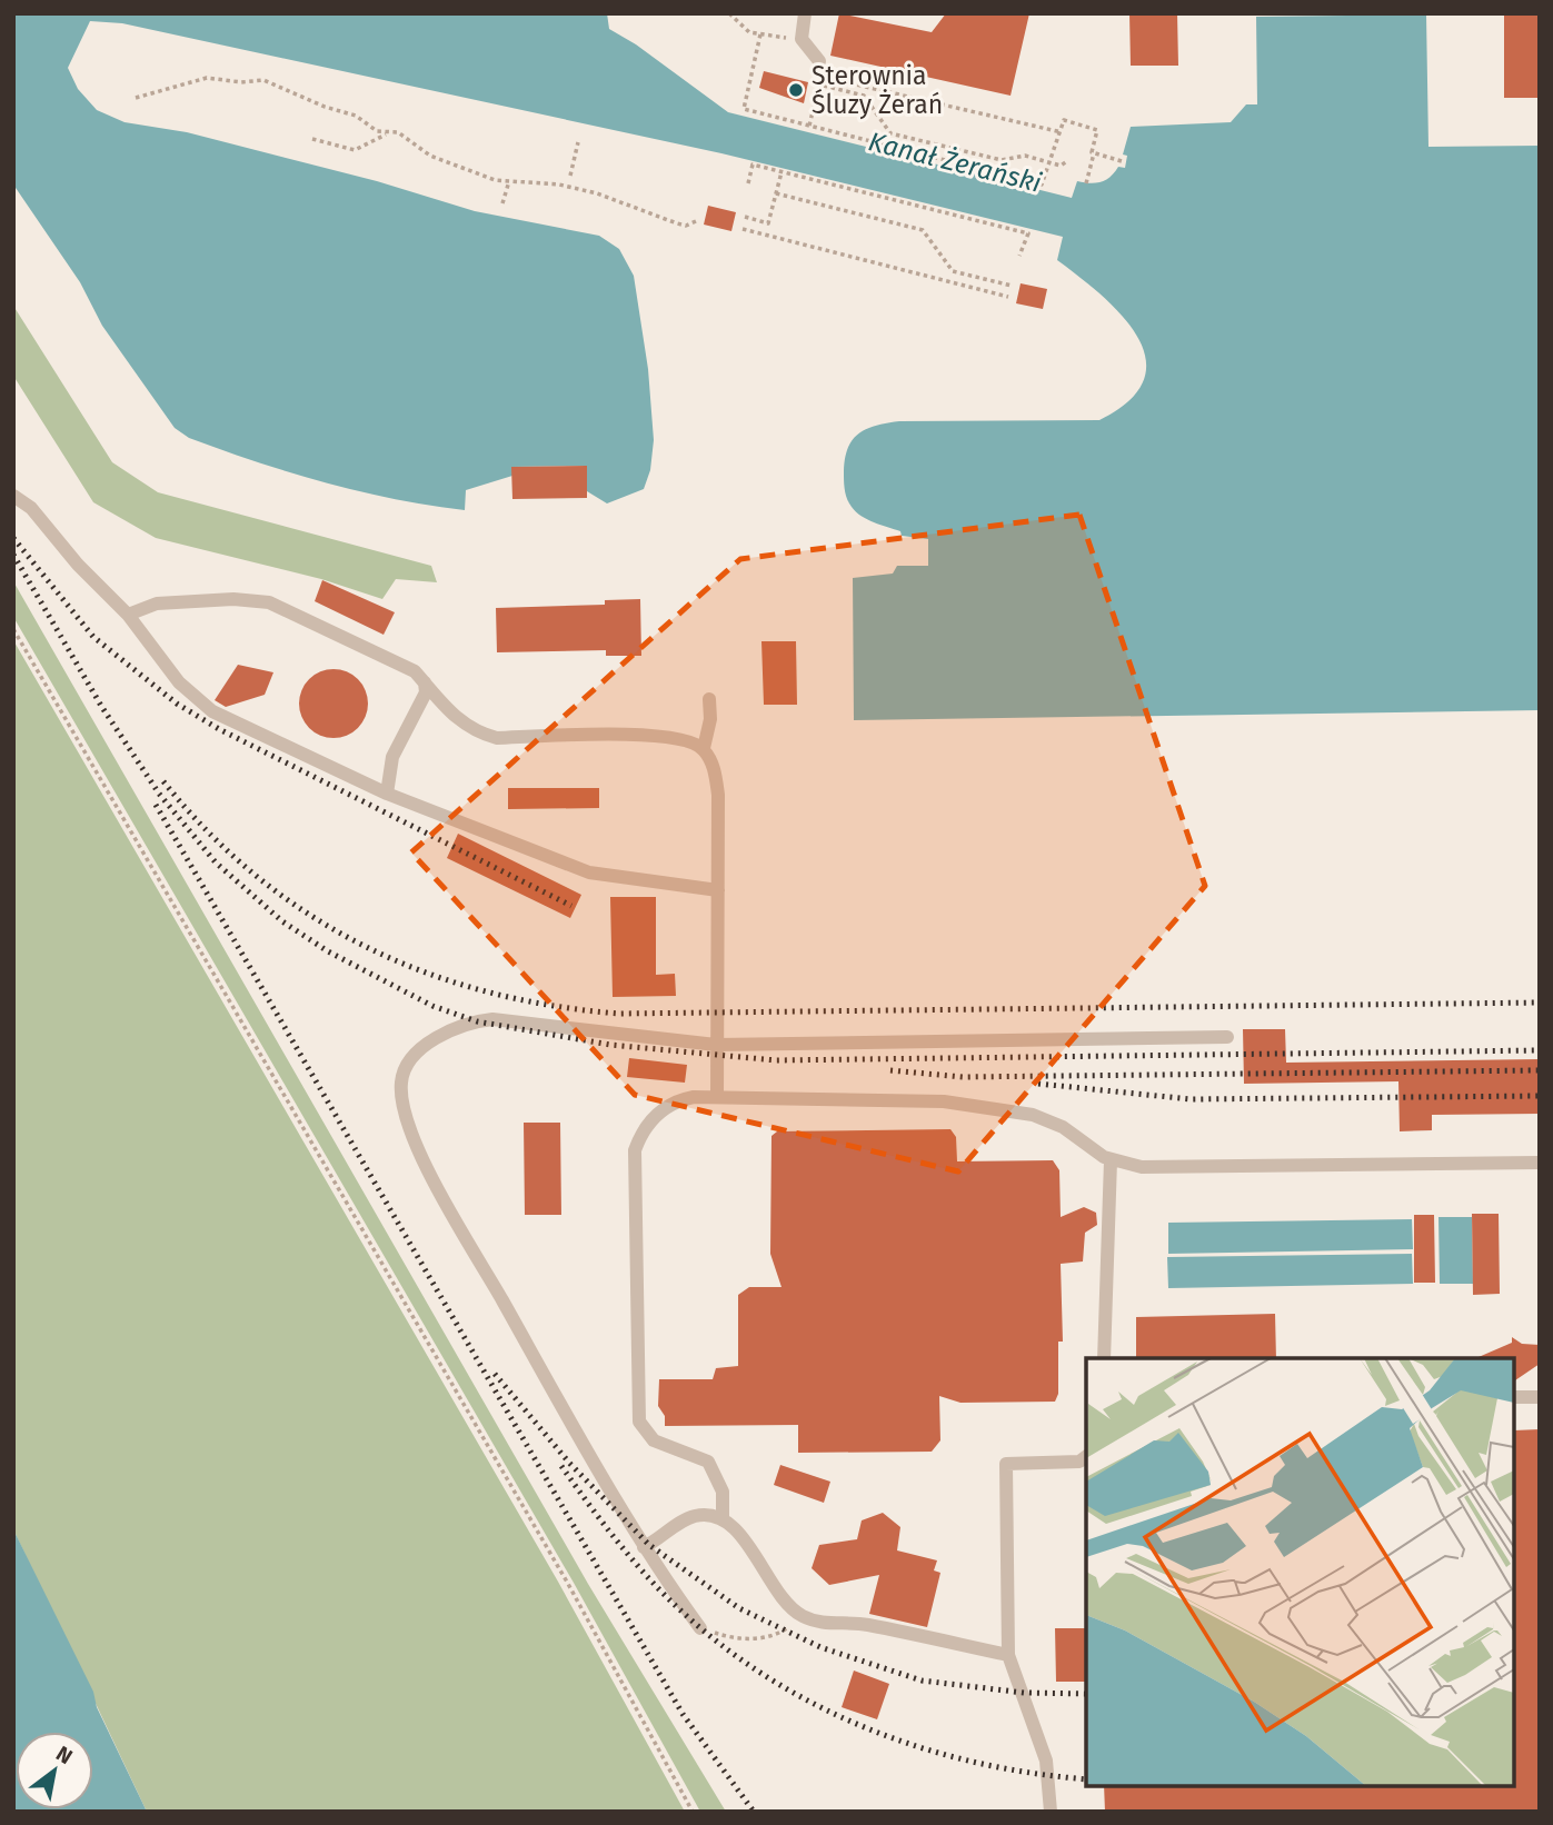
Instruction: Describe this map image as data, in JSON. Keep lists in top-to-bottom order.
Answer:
{
  "water": ["Kanał Żerański"],
  "places": ["Sterownia Śluzy Żerań"],
  "north": "top right"
}
